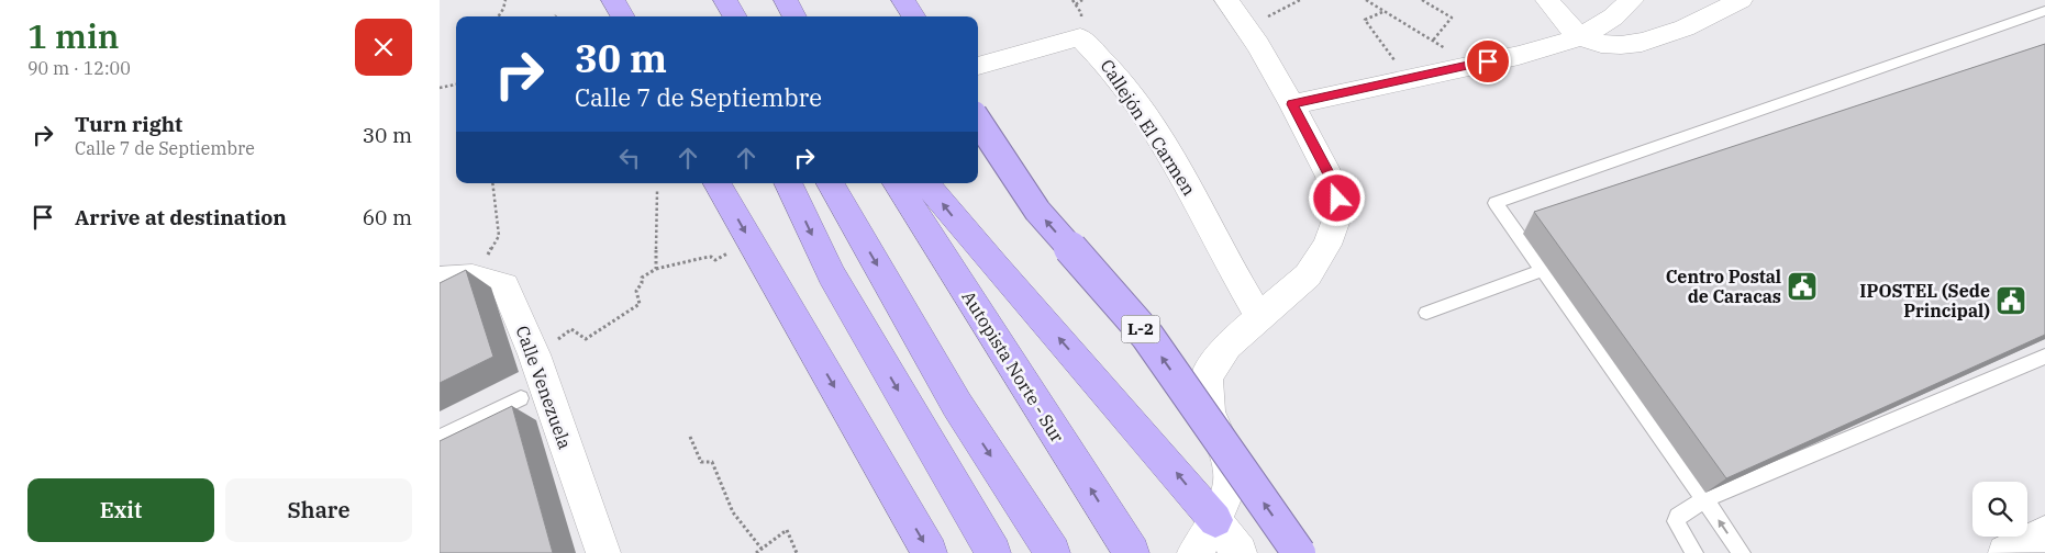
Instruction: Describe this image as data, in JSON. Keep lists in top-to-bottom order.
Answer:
{
  "streets": {
    "highway": ["L-2", "Autopista Norte - Sur"],
    "street": ["Callejón El Carmen", "Calle Venezuela"]
  },
  "places": {
    "public building": ["Centro Postal de Caracas", "IPOSTEL (Sede Principal)"]
  },
  "page": {
    "heading": ["1 min", "90 m · 12:00"],
    "turn": ["30 m", "Calle 7 de Septiembre"],
    "list": [
      {
        "name": "Turn right",
        "note": "Calle 7 de Septiembre",
        "value": "30 m"
      },
      {
        "name": "Arrive at destination",
        "value": "60 m"
      }
    ],
    "buttons": ["Exit", "Share"]
  }
}
